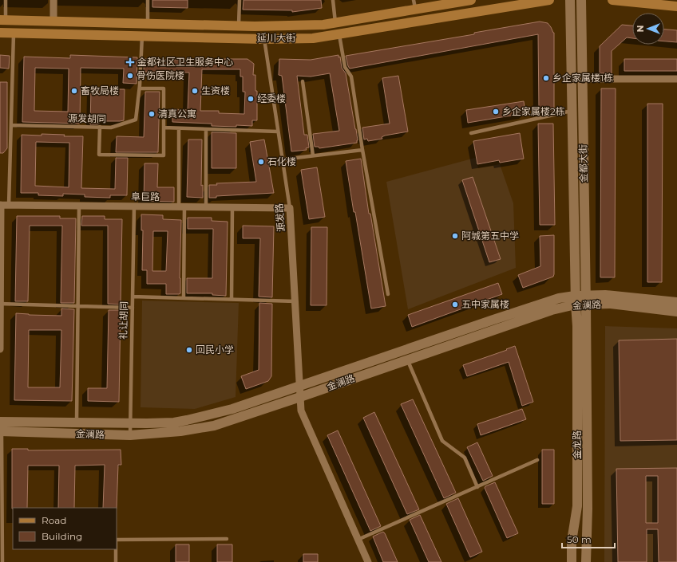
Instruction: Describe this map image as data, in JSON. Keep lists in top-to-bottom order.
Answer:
{
  "streets": {
    "main road": ["延川大街"],
    "street": [
      "金都大街",
      "阜巨路",
      "源发路",
      "金澜路",
      "金龙路"
    ],
    "lane": ["源发胡同", "礼让胡同"]
  },
  "crossings": [
    ["延川大街", "源发胡同"],
    ["延川大街", "源发路"],
    ["金都大街", "金澜路"],
    ["金都大街", "金龙路"],
    ["阜巨路", "源发路"],
    ["阜巨路", "礼让胡同"],
    ["源发路", "金澜路"],
    ["金澜路", "礼让胡同"]
  ],
  "places": {
    "health": ["金都社区卫生服务中心"],
    "other": [
      "骨伤医院楼",
      "乡企家属楼1栋",
      "畜牧局楼",
      "生资楼",
      "经委楼",
      "乡企家属楼2栋",
      "清真公寓",
      "石化楼",
      "阿城第五中学",
      "五中家属楼",
      "回民小学"
    ]
  },
  "legend": ["Road", "Building"],
  "scale_bar": "50 m",
  "north": "left"
}
